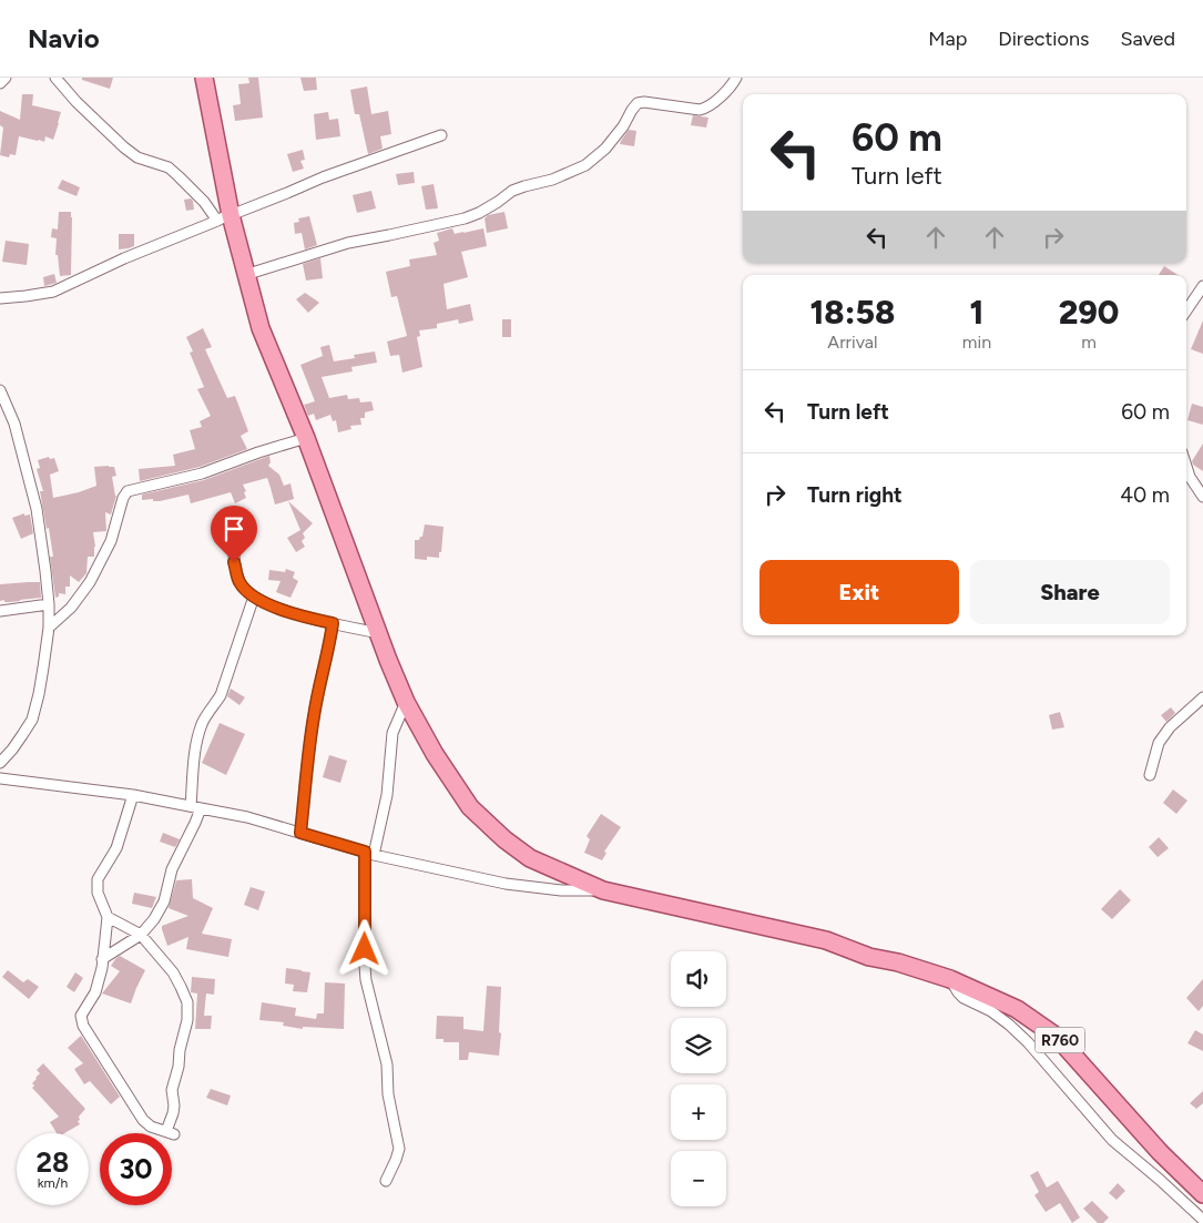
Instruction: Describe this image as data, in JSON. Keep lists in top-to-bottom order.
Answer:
{
  "streets": {
    "main road": ["R760"]
  },
  "page": {
    "header": "Navio",
    "nav": ["Map", "Directions", "Saved"],
    "turn": ["60 m", "Turn left"],
    "eta": [
      "18:58",
      "Arrival",
      "1",
      "min",
      "290",
      "m"
    ],
    "list": [
      {
        "name": "Turn left",
        "value": "60 m"
      },
      {
        "name": "Turn right",
        "value": "40 m"
      }
    ],
    "buttons": ["Exit", "Share"],
    "map_buttons": ["+", "−"],
    "speed": "28 km/h",
    "limit": "30"
  }
}
